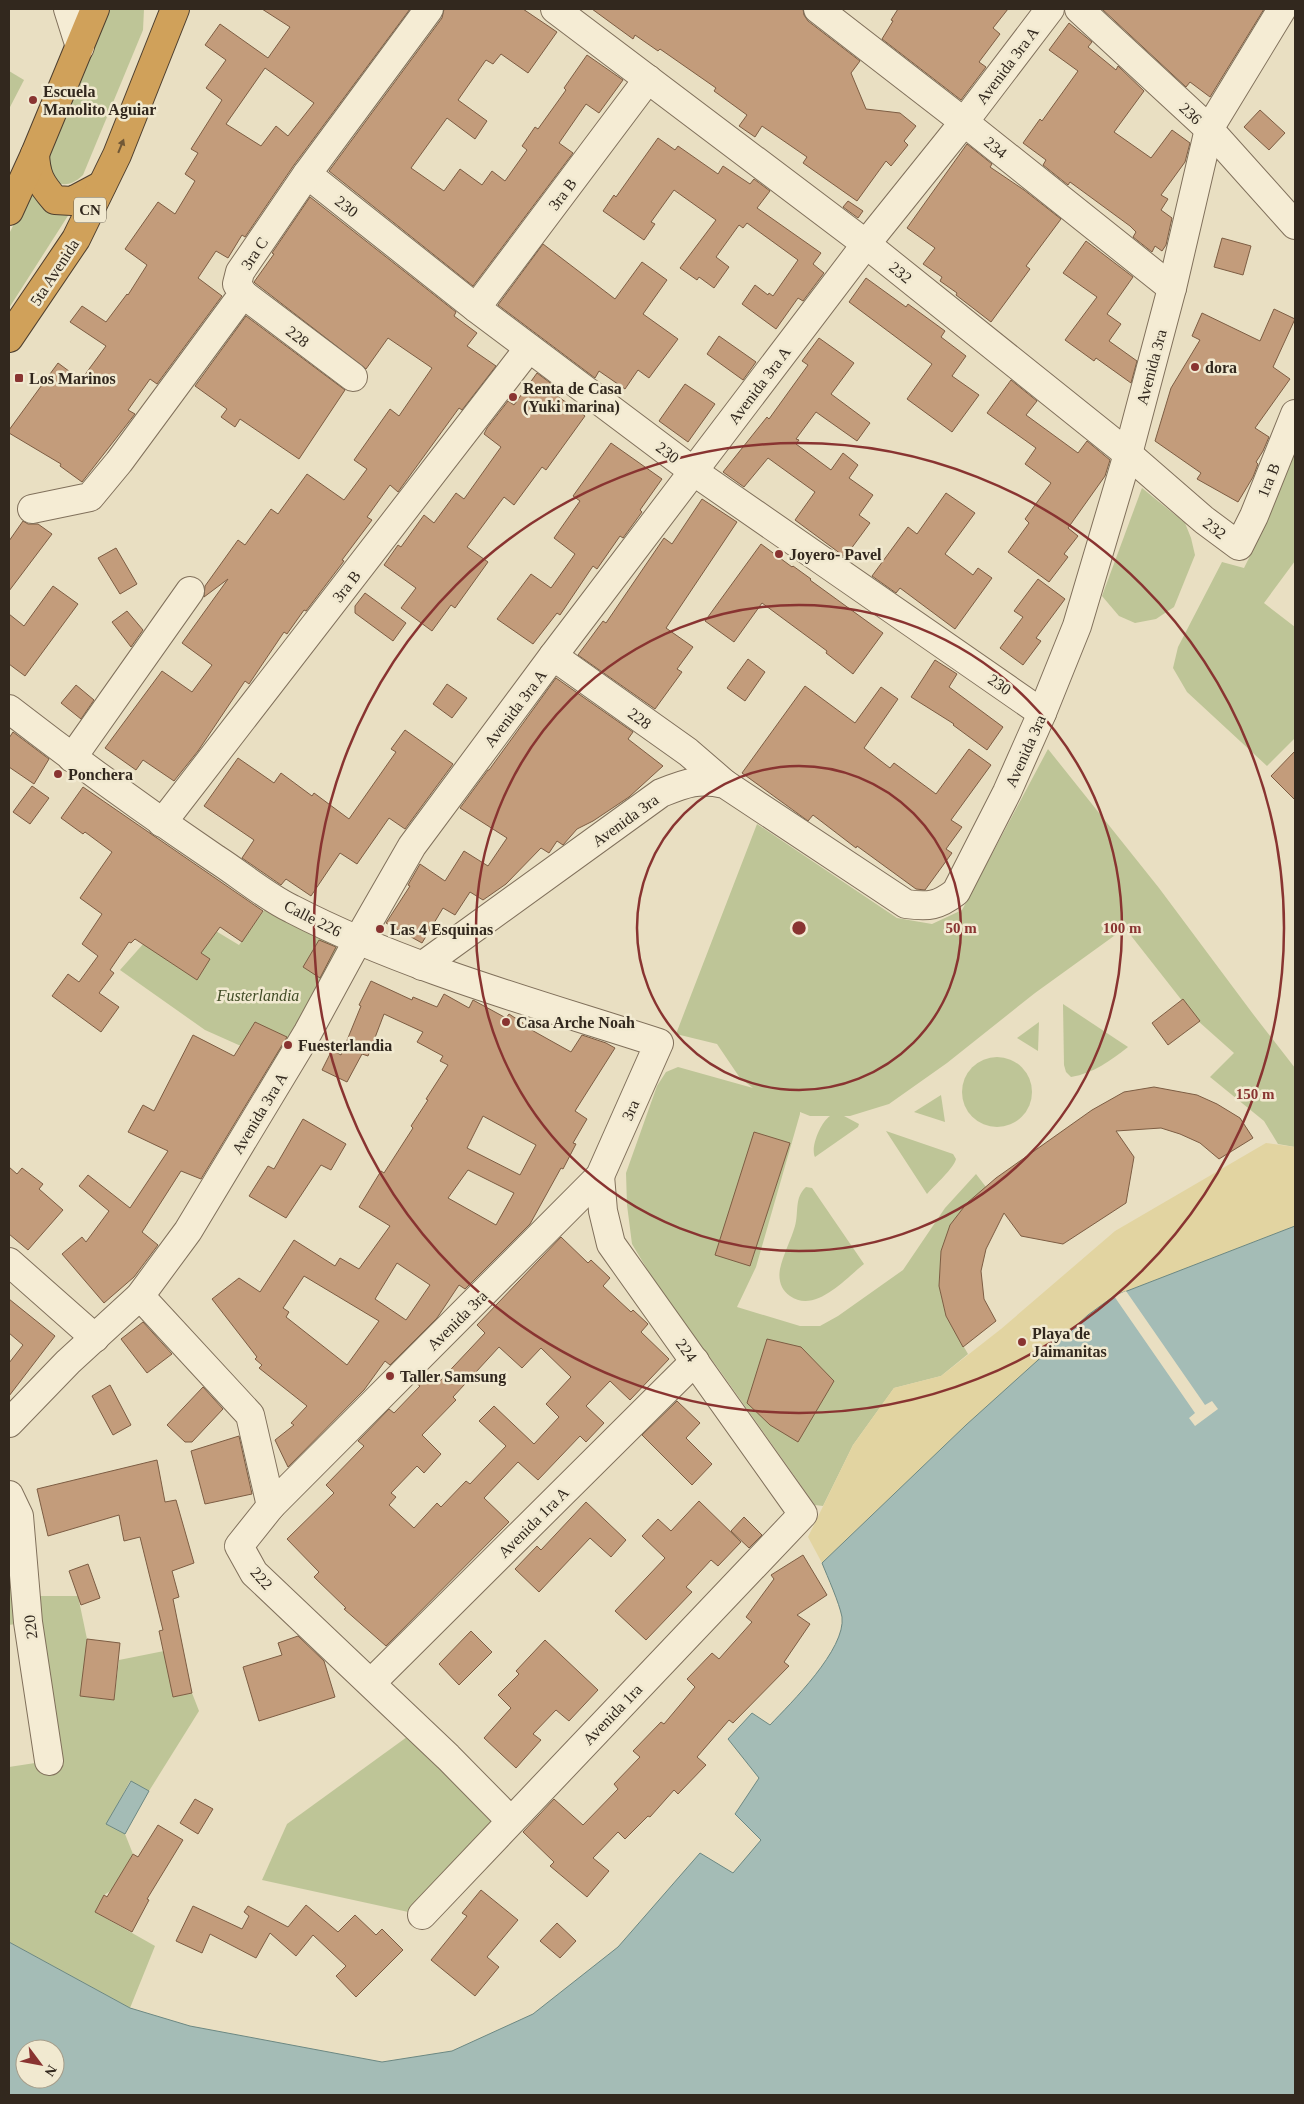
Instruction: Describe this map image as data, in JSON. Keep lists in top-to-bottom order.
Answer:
{
  "streets": {
    "highway": ["CN", "5ta Avenida"],
    "street": [
      "Avenida 3ra A",
      "236",
      "234",
      "3ra B",
      "230",
      "3ra C",
      "232",
      "228",
      "Avenida 3ra",
      "1ra B",
      "Calle 226",
      "3ra",
      "224",
      "Avenida 1ra A",
      "222",
      "220",
      "Avenida 1ra"
    ]
  },
  "crossings": [
    ["Avenida 3ra A", "234"],
    ["Avenida 3ra A", "230"],
    ["Avenida 3ra A", "232"],
    ["Avenida 3ra A", "228"],
    ["Avenida 3ra A", "Calle 226"],
    ["236", "Avenida 3ra"],
    ["234", "Avenida 3ra"],
    ["3ra B", "230"],
    ["3ra B", "232"],
    ["3ra B", "Calle 226"],
    ["230", "3ra C"],
    ["230", "Avenida 3ra"],
    ["3ra C", "228"],
    ["232", "Avenida 3ra"],
    ["232", "1ra B"],
    ["228", "Avenida 3ra"],
    ["Avenida 3ra", "Calle 226"],
    ["Avenida 3ra", "3ra"],
    ["Avenida 3ra", "224"],
    ["Avenida 3ra", "222"],
    ["Calle 226", "3ra"],
    ["3ra", "224"],
    ["224", "Avenida 1ra A"],
    ["224", "Avenida 1ra"],
    ["Avenida 1ra A", "222"],
    ["222", "Avenida 1ra"]
  ],
  "parks": ["Fusterlandia"],
  "places": {
    "other": [
      "Escuela Manolito Aguiar",
      "dora",
      "Renta de Casa (Yuki marina)",
      "Joyero- Pavel",
      "Ponchera",
      "Las 4 Esquinas",
      "Casa Arche Noah",
      "Fuesterlandia",
      "Playa de Jaimanitas",
      "Taller Samsung"
    ],
    "transit": ["Los Marinos"]
  },
  "north": "bottom right",
  "rings": ["50 m", "100 m", "150 m"]
}
